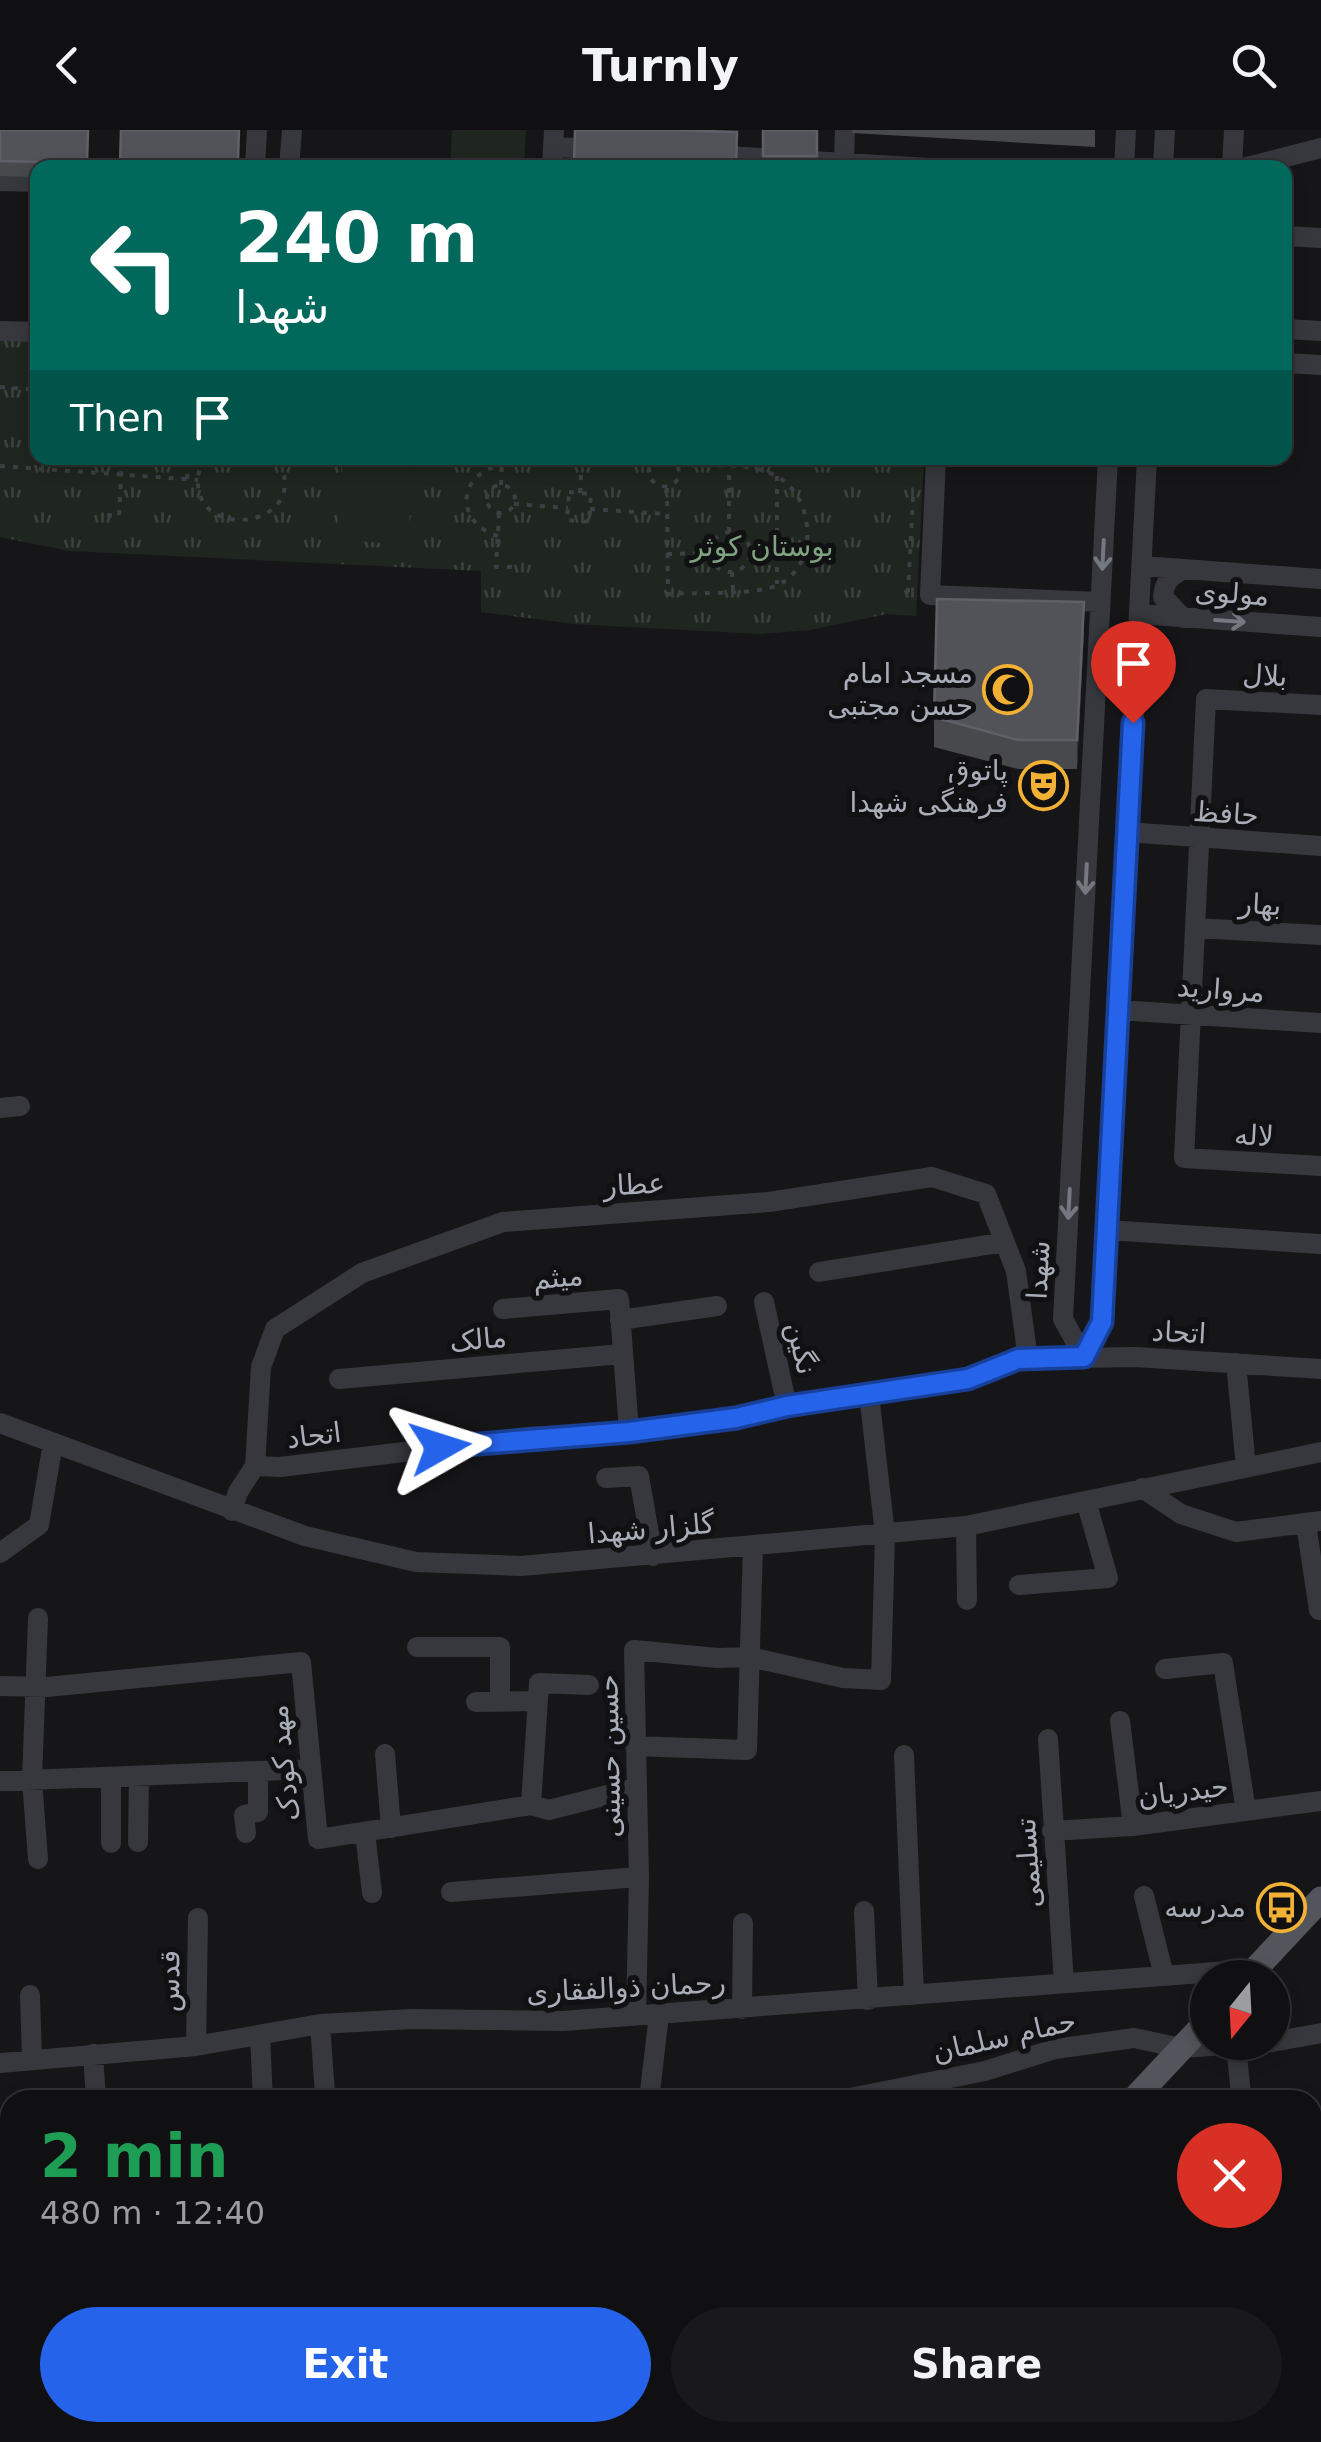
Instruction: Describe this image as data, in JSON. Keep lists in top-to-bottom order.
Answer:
{
  "streets": {
    "street": [
      "مولوی",
      "بلال",
      "حافظ",
      "بهار",
      "مروارید",
      "لاله",
      "عطار",
      "شهدا",
      "میثم",
      "اتحاد",
      "مالک",
      "نگین",
      "گلزار شهدا",
      "حسین حسینی",
      "مهد کودک",
      "حیدریان",
      "تسلیمی",
      "قدس",
      "رحمان ذوالفقاری",
      "حمام سلمان"
    ]
  },
  "crossings": [
    ["بلال", "حافظ"],
    ["مروارید", "لاله"],
    ["عطار", "اتحاد"],
    ["شهدا", "اتحاد"],
    ["اتحاد", "نگین"],
    ["اتحاد", "گلزار شهدا"],
    ["گلزار شهدا", "حسین حسینی"],
    ["حسین حسینی", "مهد کودک"],
    ["حسین حسینی", "رحمان ذوالفقاری"],
    ["حیدریان", "تسلیمی"],
    ["تسلیمی", "رحمان ذوالفقاری"],
    ["قدس", "رحمان ذوالفقاری"]
  ],
  "parks": ["بوستان کوثر"],
  "places": {
    "mosque": ["مسجد امام حسن مجتبی"],
    "theatre": ["پاتوق فرهنگی شهدا"],
    "bus stop": ["مدرسه"]
  },
  "north": "bottom",
  "page": {
    "header": "Turnly",
    "turn": ["240 m", "شهدا"],
    "then": "Then",
    "heading": ["2 min", "480 m · 12:40"],
    "buttons": ["Exit", "Share"]
  }
}
